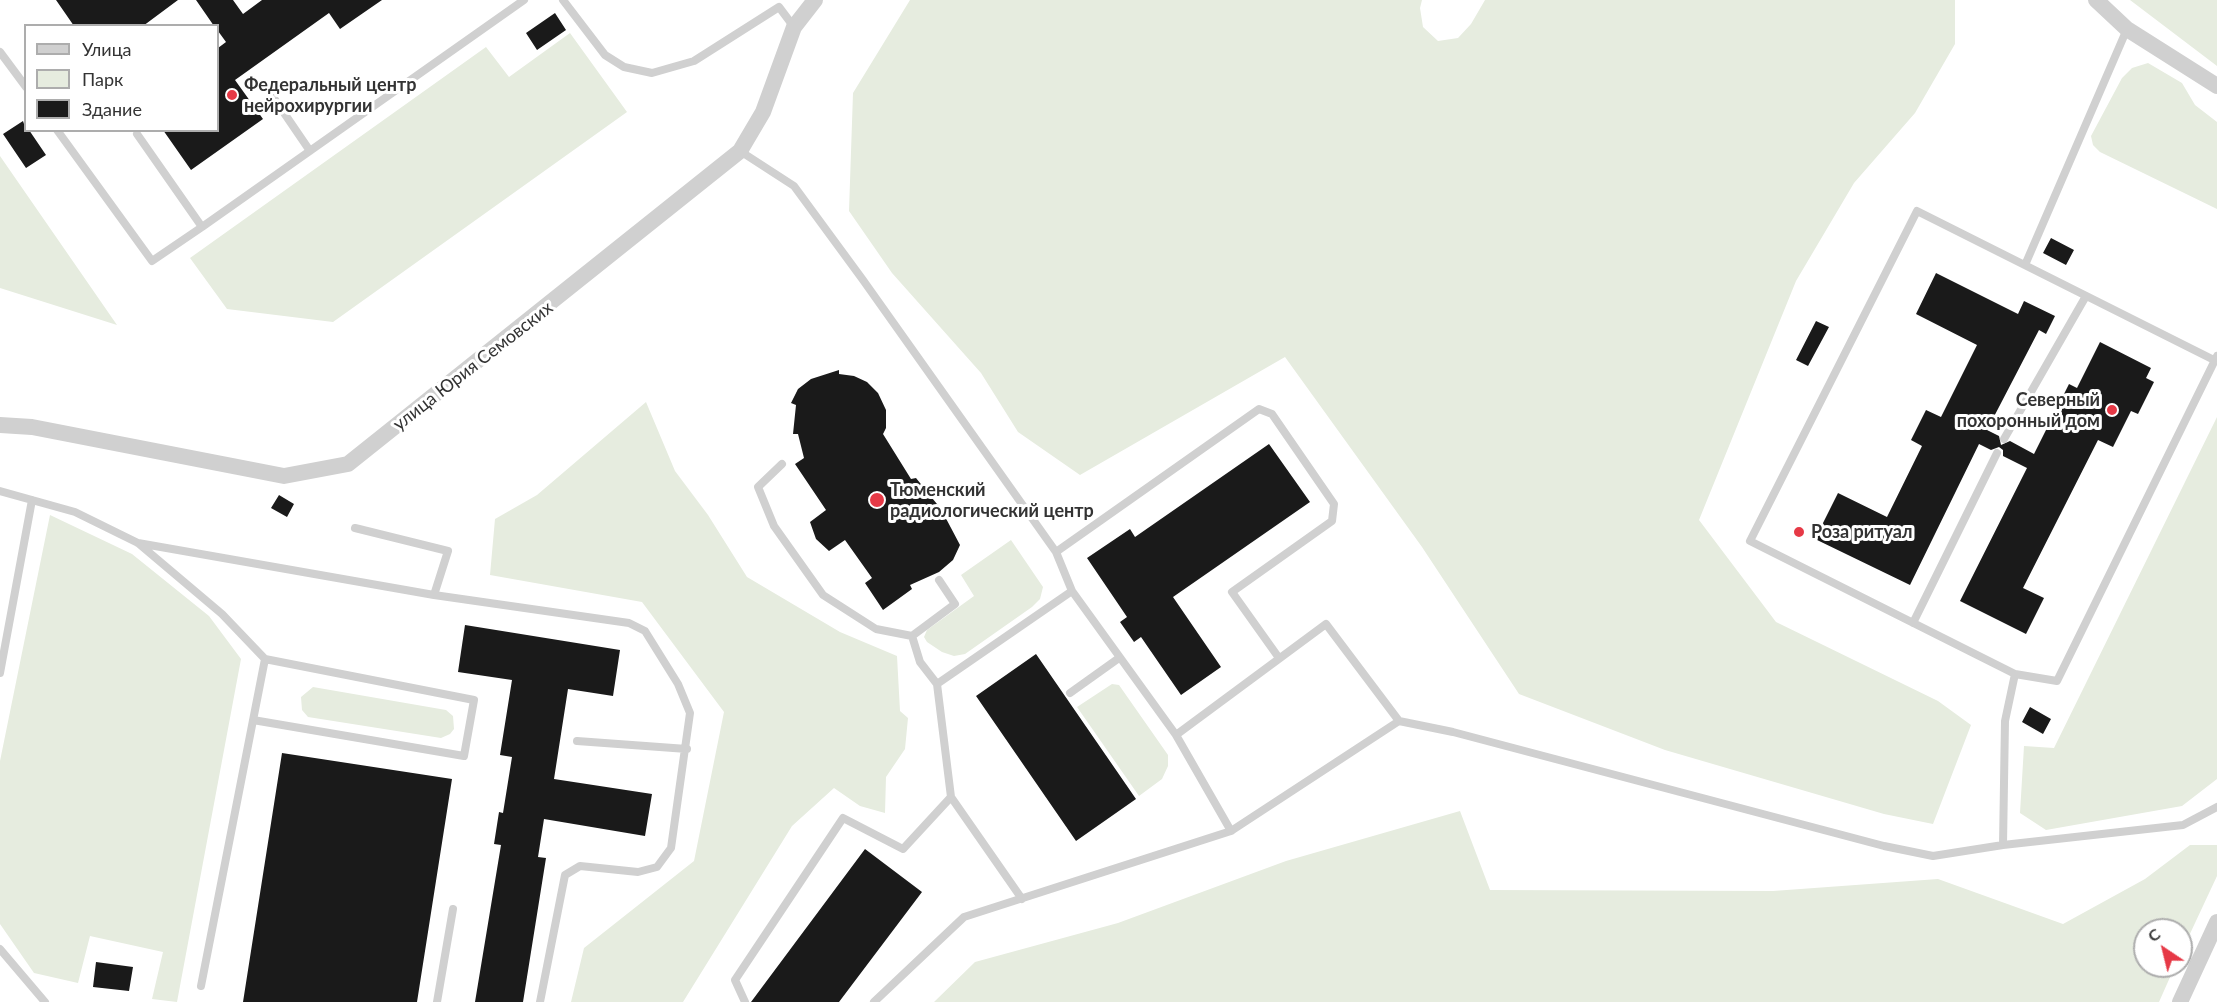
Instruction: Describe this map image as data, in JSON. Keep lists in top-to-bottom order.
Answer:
{
  "streets": {
    "street": ["улица Юрия Семовских"]
  },
  "places": [
    "Федеральный центр нейрохирургии",
    "Северный похоронный дом",
    "Тюменский радиологический центр",
    "Роза ритуал"
  ],
  "legend": ["Улица", "Парк", "Здание"],
  "north": "top left"
}
